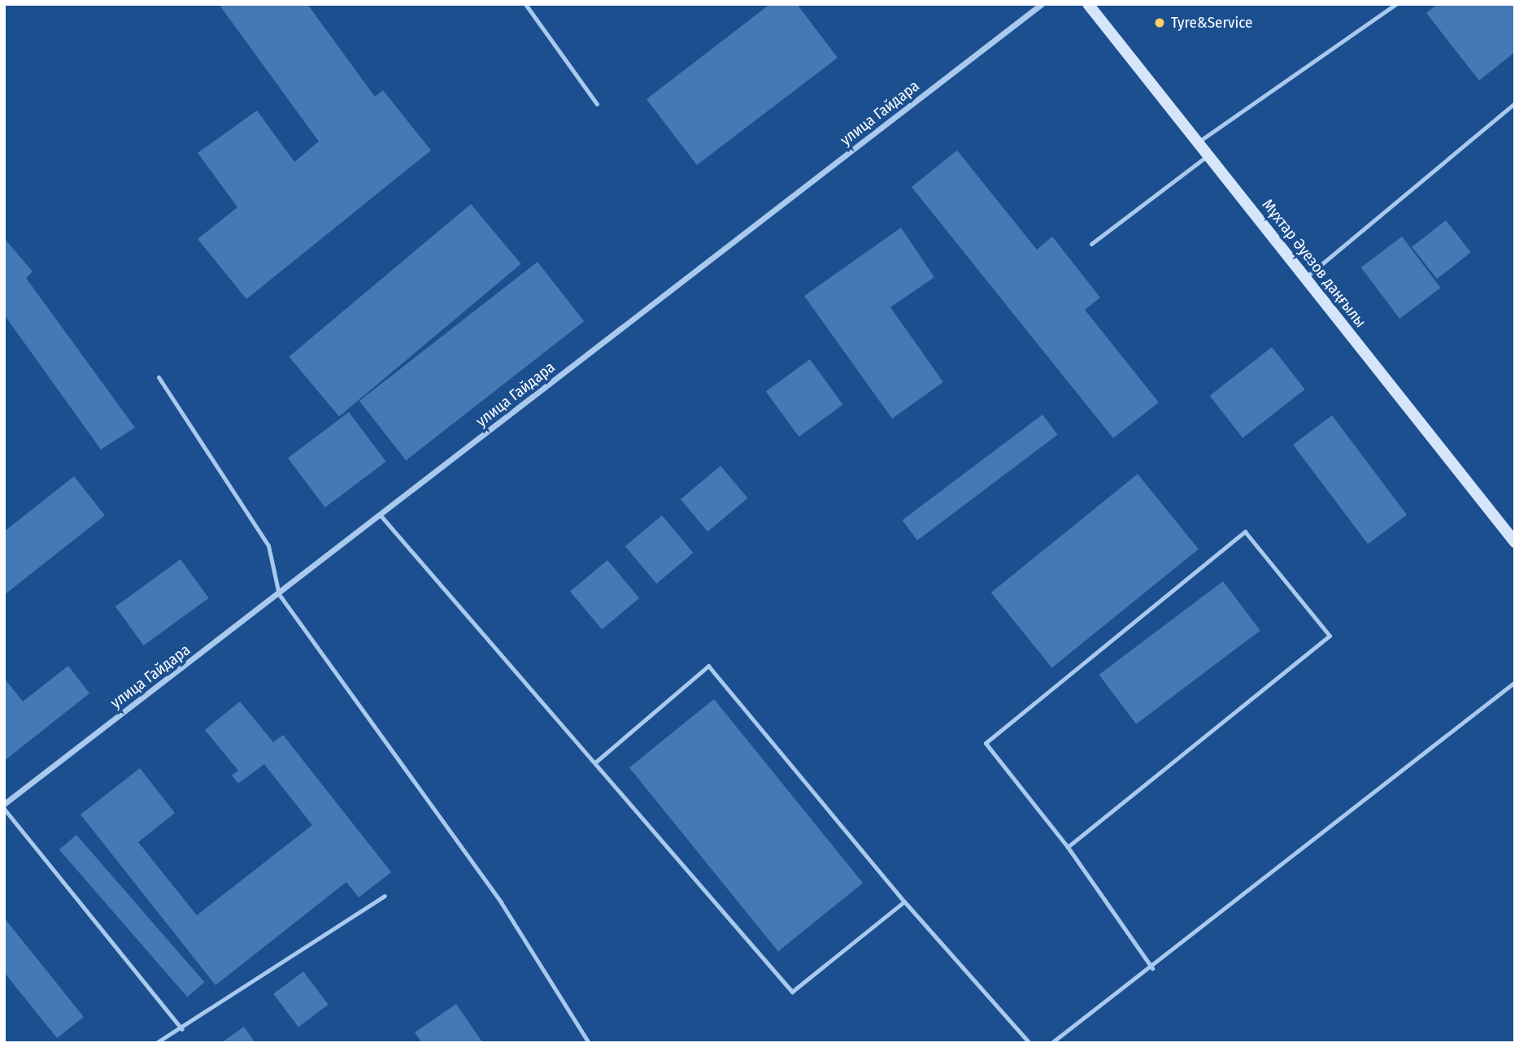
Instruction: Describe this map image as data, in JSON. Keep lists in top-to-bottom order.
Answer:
{
  "streets": {
    "main road": ["Мұхтар Әуезов даңғылы"],
    "street": ["улица Гайдара"]
  },
  "places": ["Tyre&Service"]
}
